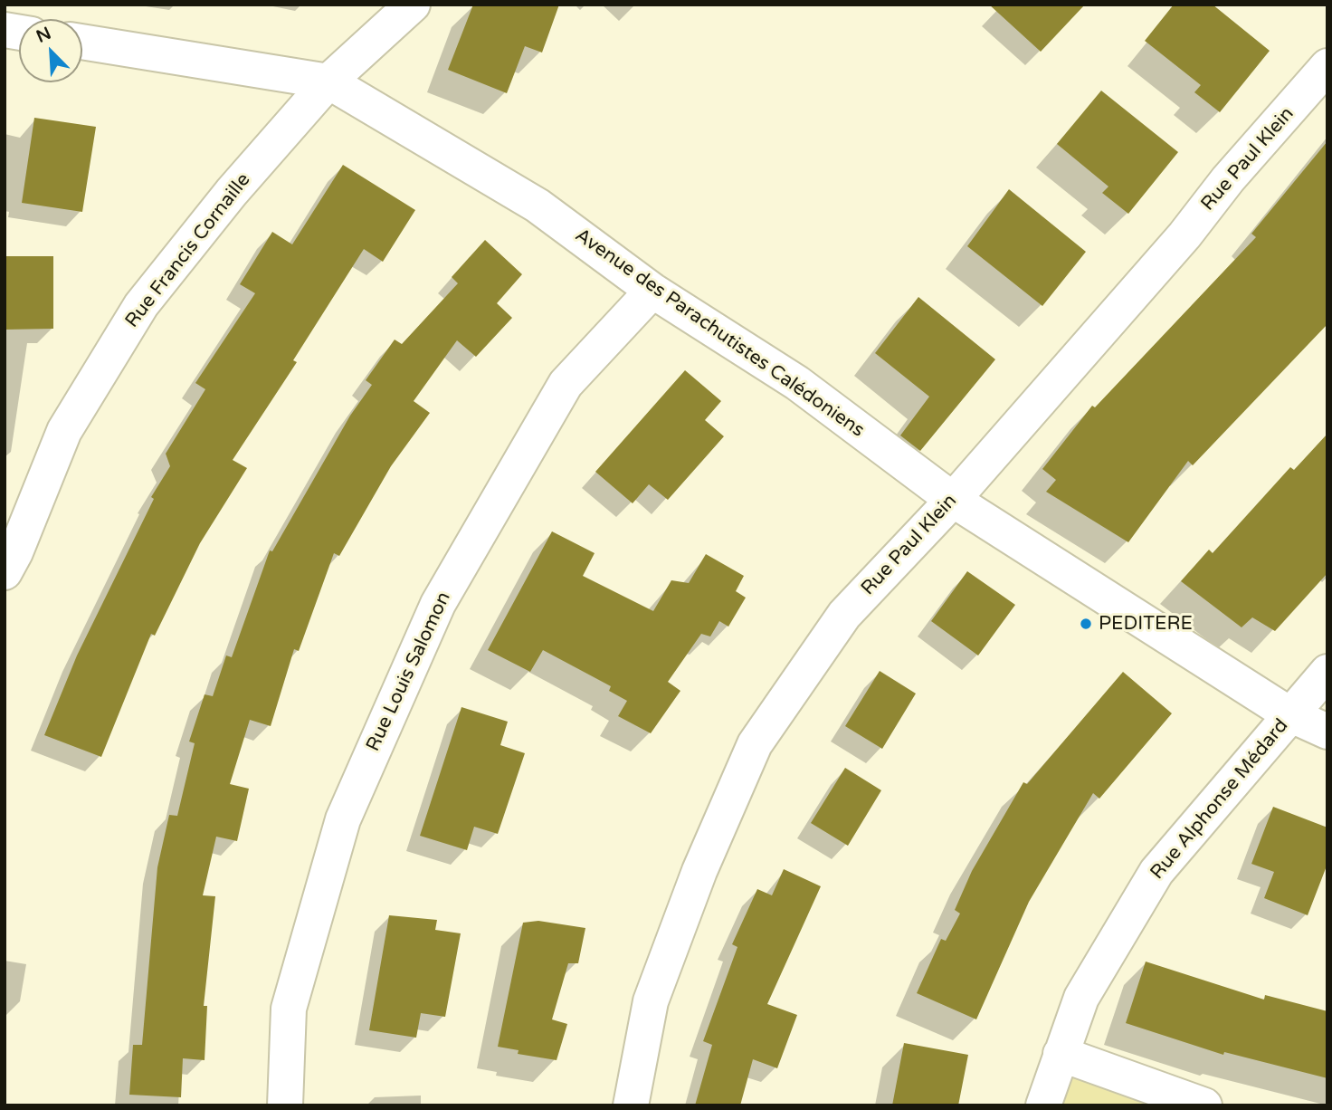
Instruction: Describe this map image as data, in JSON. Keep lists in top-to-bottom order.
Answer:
{
  "streets": {
    "street": [
      "Rue Paul Klein",
      "Rue Francis Cornaille",
      "Avenue des Parachutistes Calédoniens",
      "Rue Louis Salomon",
      "Rue Alphonse Médard"
    ]
  },
  "crossings": [
    ["Rue Paul Klein", "Avenue des Parachutistes Calédoniens"],
    ["Rue Francis Cornaille", "Avenue des Parachutistes Calédoniens"],
    ["Avenue des Parachutistes Calédoniens", "Rue Louis Salomon"],
    ["Avenue des Parachutistes Calédoniens", "Rue Alphonse Médard"]
  ],
  "places": ["PEDITERE"],
  "north": "top left"
}
